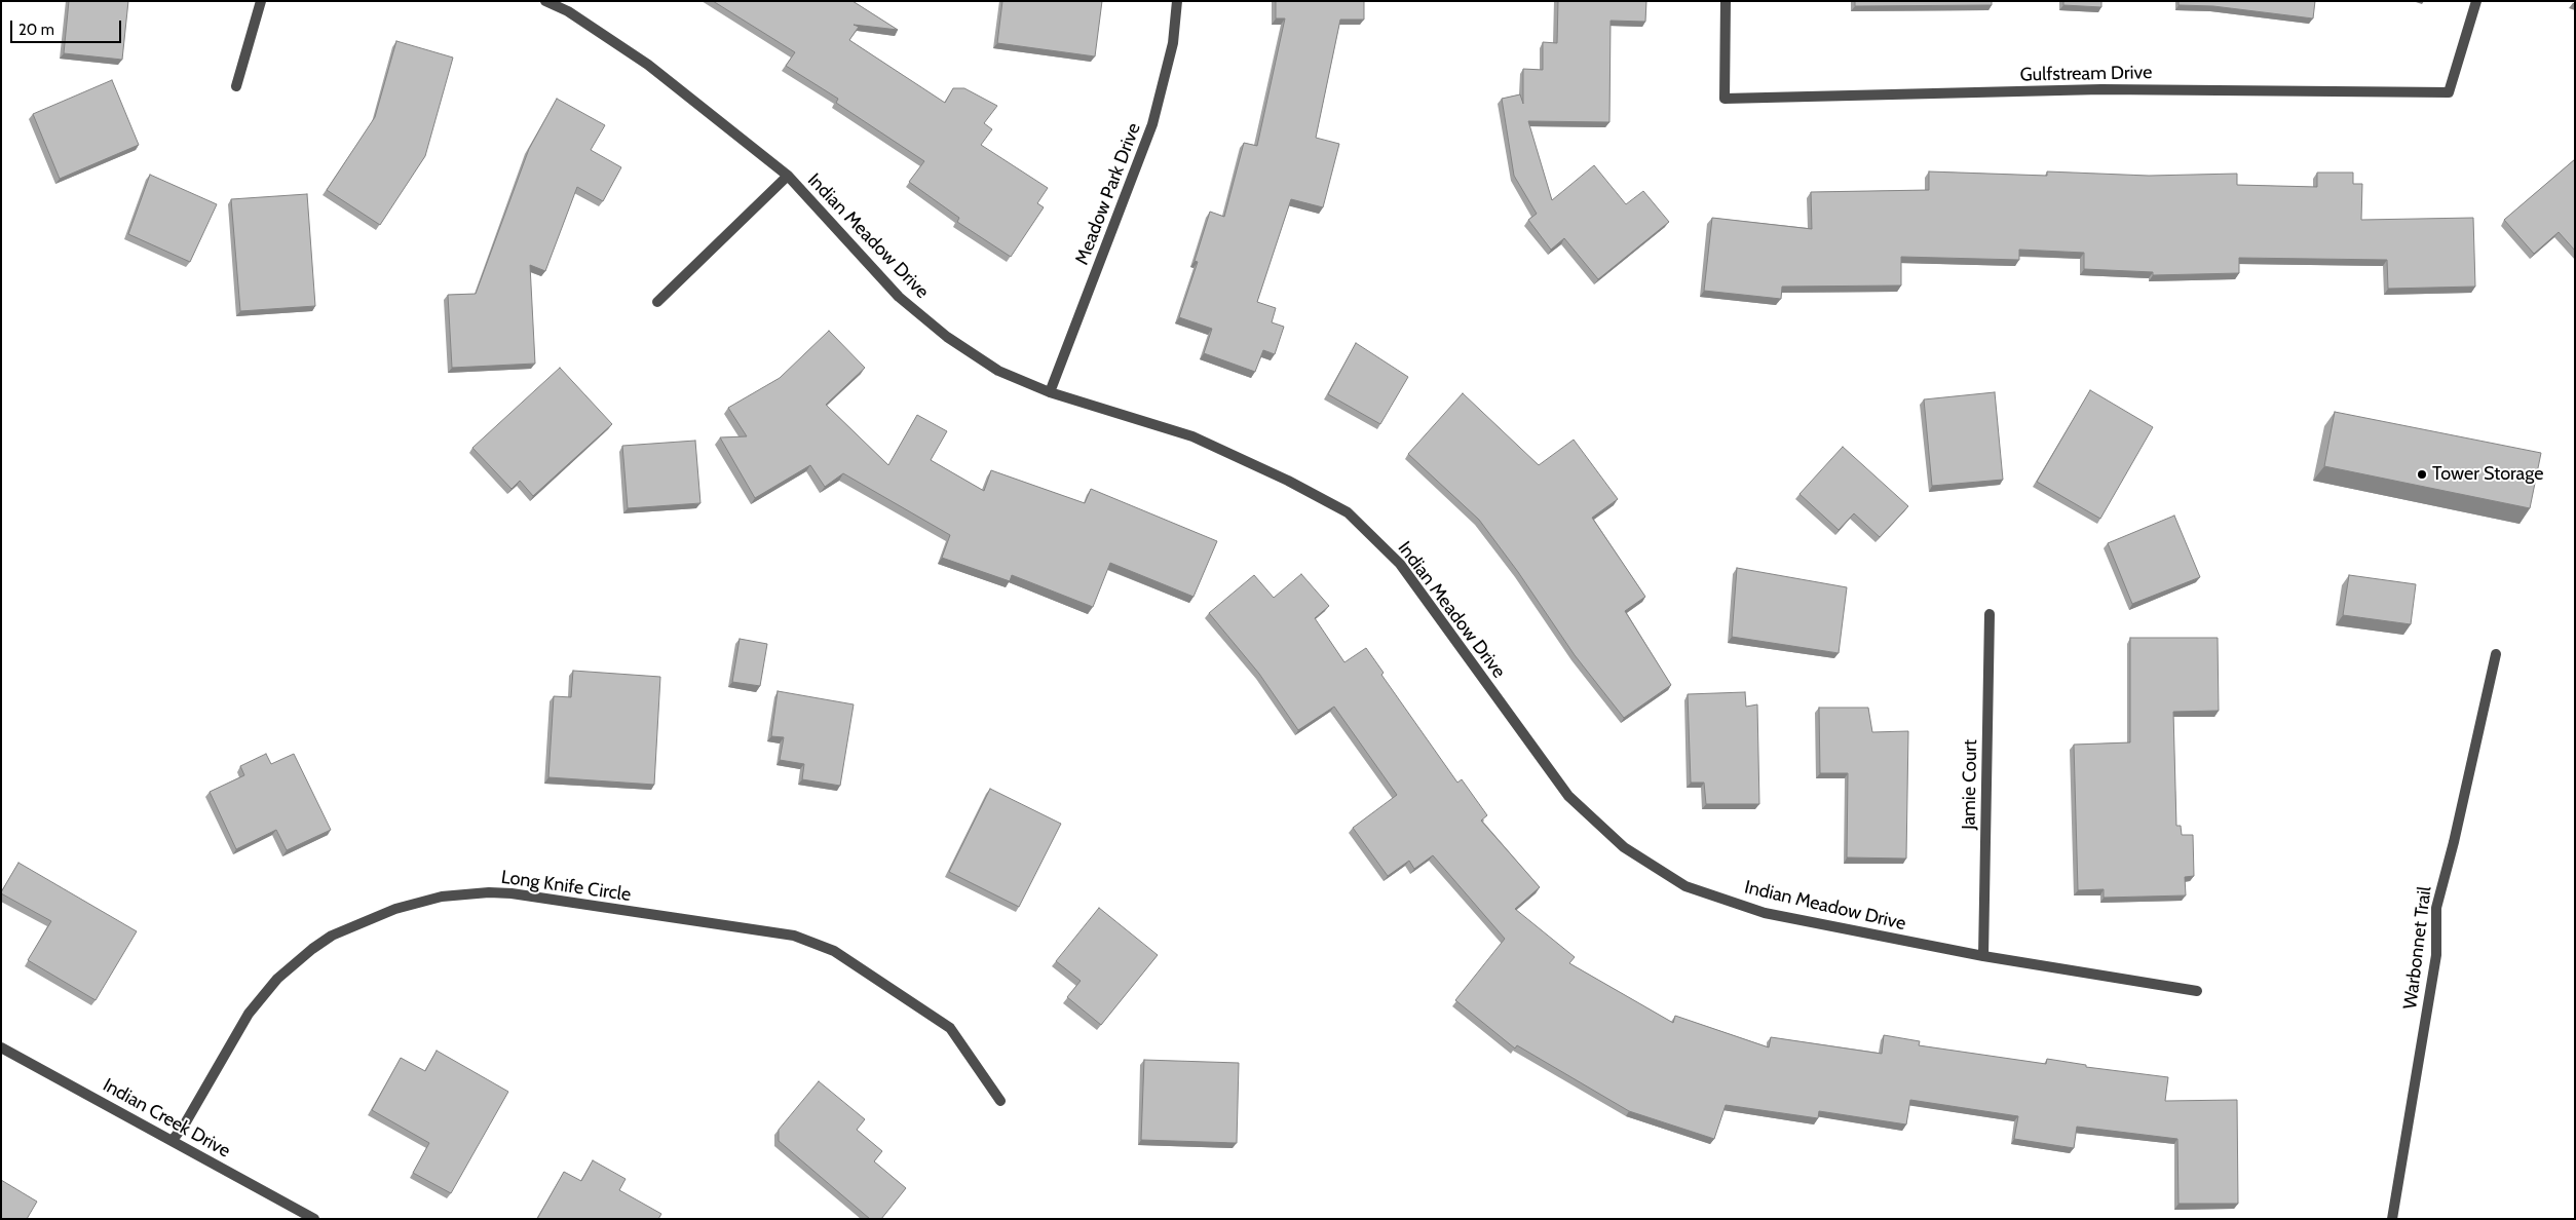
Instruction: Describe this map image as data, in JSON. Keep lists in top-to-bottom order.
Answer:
{
  "streets": {
    "street": [
      "Gulfstream Drive",
      "Meadow Park Drive",
      "Indian Meadow Drive",
      "Jamie Court",
      "Long Knife Circle",
      "Warbonnet Trail",
      "Indian Creek Drive"
    ]
  },
  "crossings": [
    ["Meadow Park Drive", "Indian Meadow Drive"],
    ["Indian Meadow Drive", "Jamie Court"],
    ["Long Knife Circle", "Indian Creek Drive"]
  ],
  "places": ["Tower Storage"],
  "scale_bar": "20 m"
}
